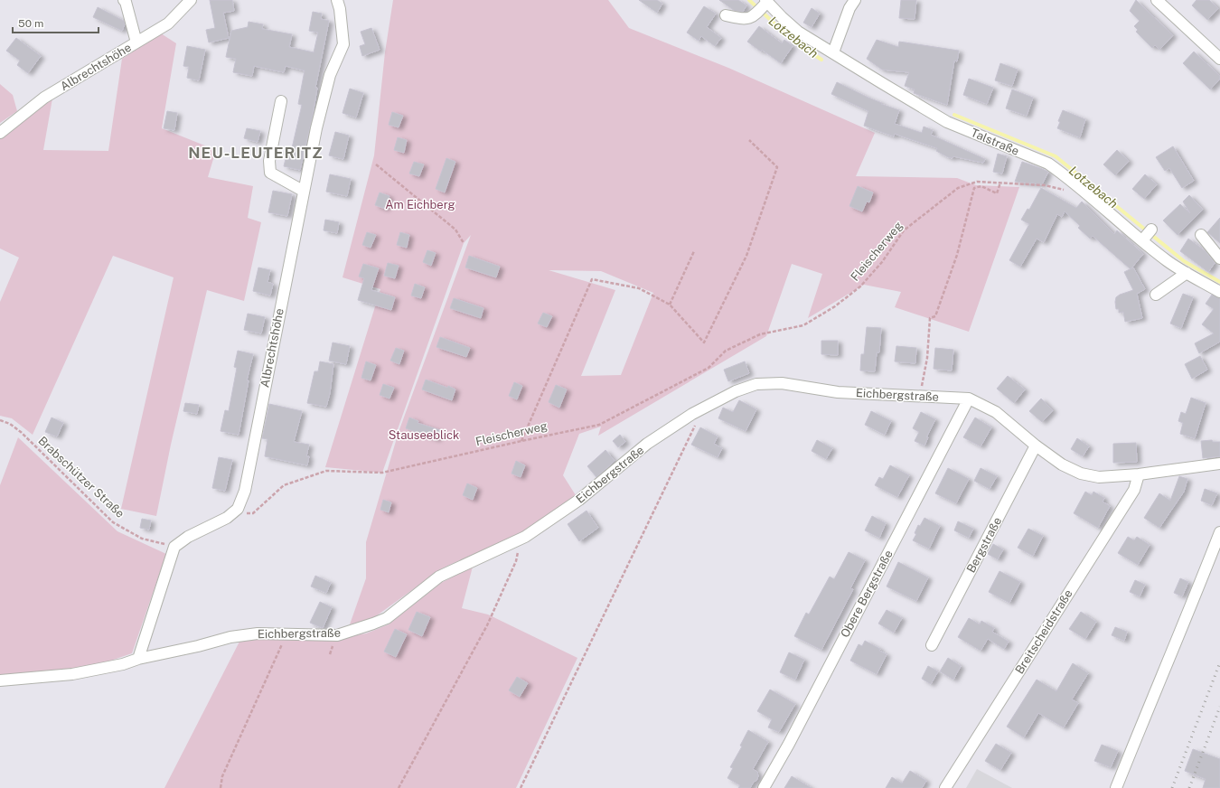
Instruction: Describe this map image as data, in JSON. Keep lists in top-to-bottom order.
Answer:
{
  "streets": {
    "street": [
      "Albrechtshöhe",
      "Talstraße",
      "Eichbergstraße",
      "Bergstraße",
      "Obere Bergstraße",
      "Breitscheidstraße"
    ],
    "path": ["Fleischerweg", "Brabschützer Straße"]
  },
  "crossings": [
    ["Albrechtshöhe", "Brabschützer Straße"],
    ["Eichbergstraße", "Bergstraße"],
    ["Eichbergstraße", "Obere Bergstraße"],
    ["Eichbergstraße", "Breitscheidstraße"]
  ],
  "districts": ["NEU-LEUTERITZ"],
  "water": ["Lotzebach"],
  "parks": ["Am Eichberg", "Stauseeblick"],
  "scale_bar": "50 m"
}
